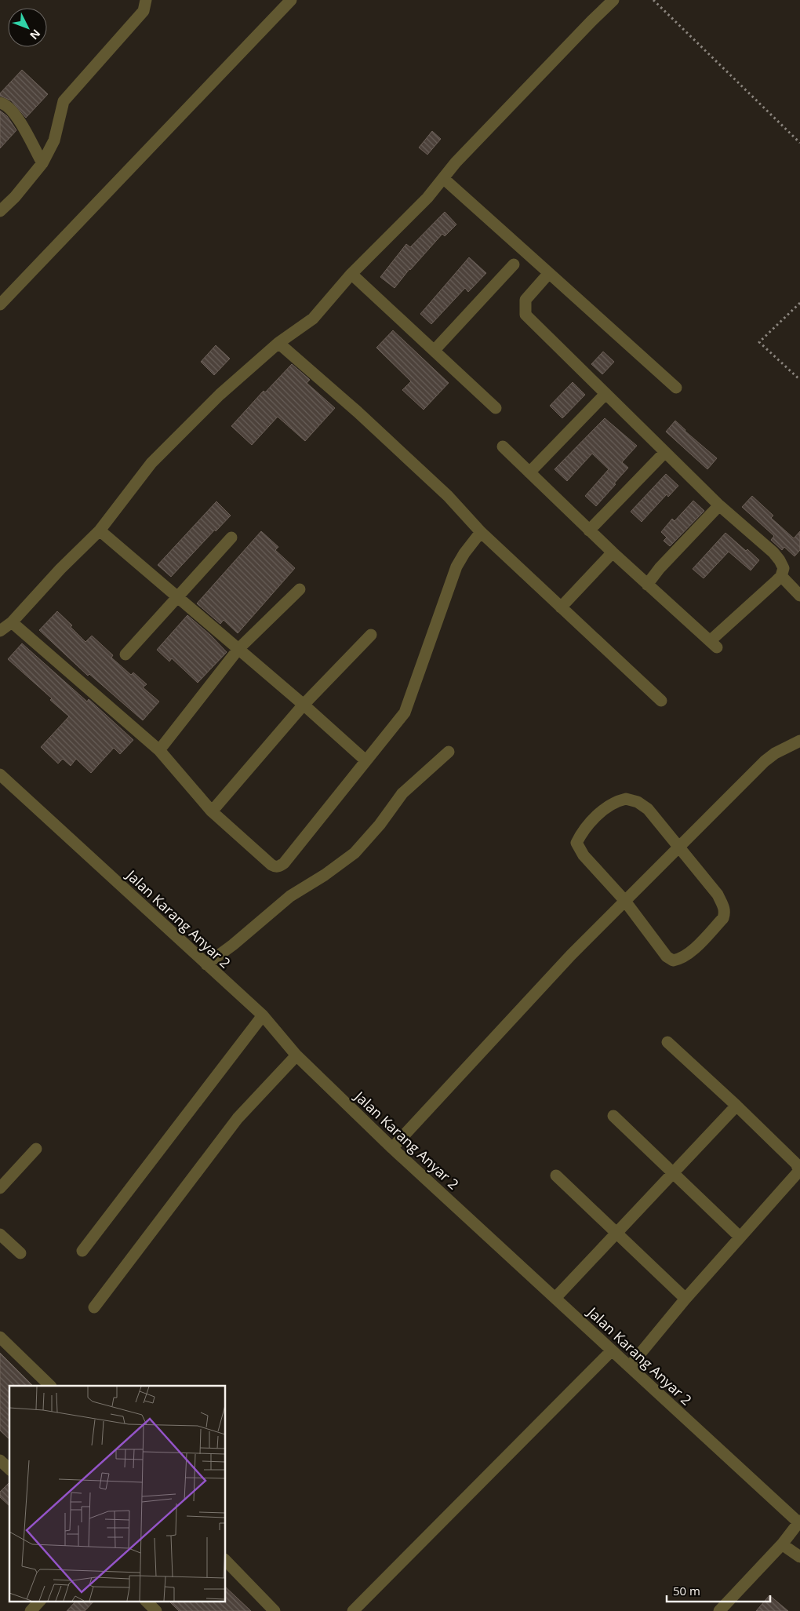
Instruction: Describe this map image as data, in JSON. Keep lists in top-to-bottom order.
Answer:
{
  "streets": {
    "street": ["Jalan Karang Anyar 2"]
  },
  "scale_bar": "50 m",
  "north": "bottom right"
}
